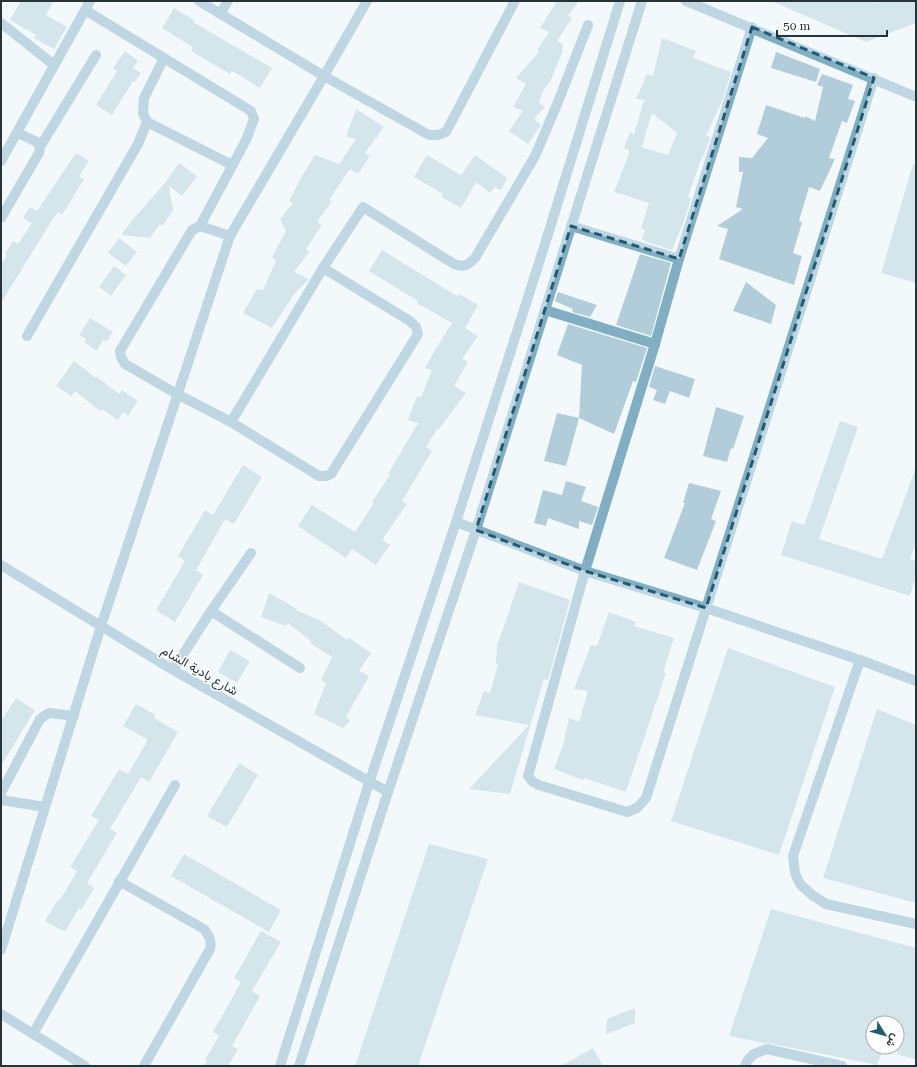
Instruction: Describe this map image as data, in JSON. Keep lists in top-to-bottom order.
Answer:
{
  "streets": {
    "street": ["شارع بادية الشام"]
  },
  "scale_bar": "50 m",
  "north": "bottom right"
}
